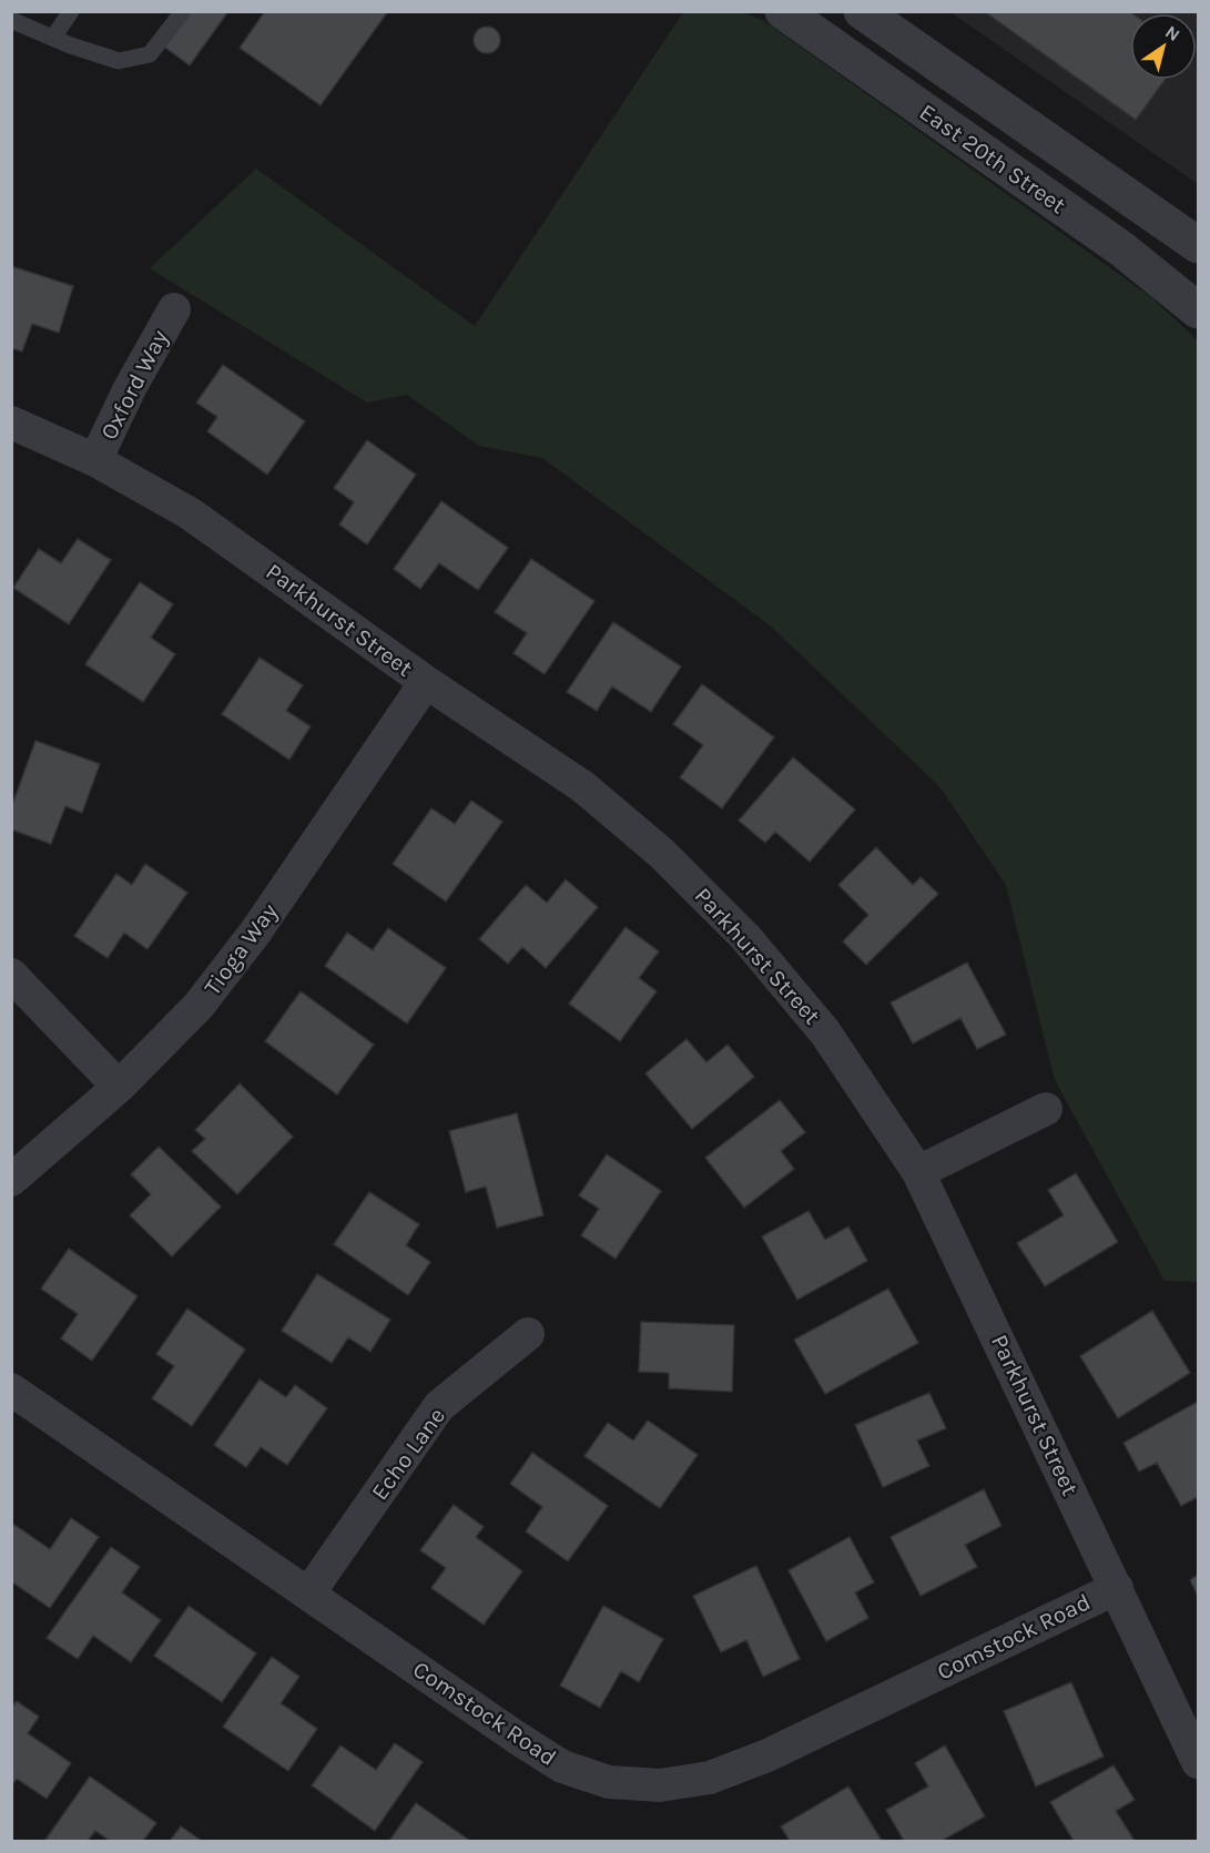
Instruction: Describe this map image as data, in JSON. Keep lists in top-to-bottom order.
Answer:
{
  "streets": {
    "street": [
      "East 20th Street",
      "Oxford Way",
      "Parkhurst Street",
      "Tioga Way",
      "Echo Lane",
      "Comstock Road"
    ]
  },
  "crossings": [
    ["Oxford Way", "Parkhurst Street"],
    ["Parkhurst Street", "Tioga Way"],
    ["Parkhurst Street", "Comstock Road"],
    ["Echo Lane", "Comstock Road"]
  ],
  "north": "top right"
}
